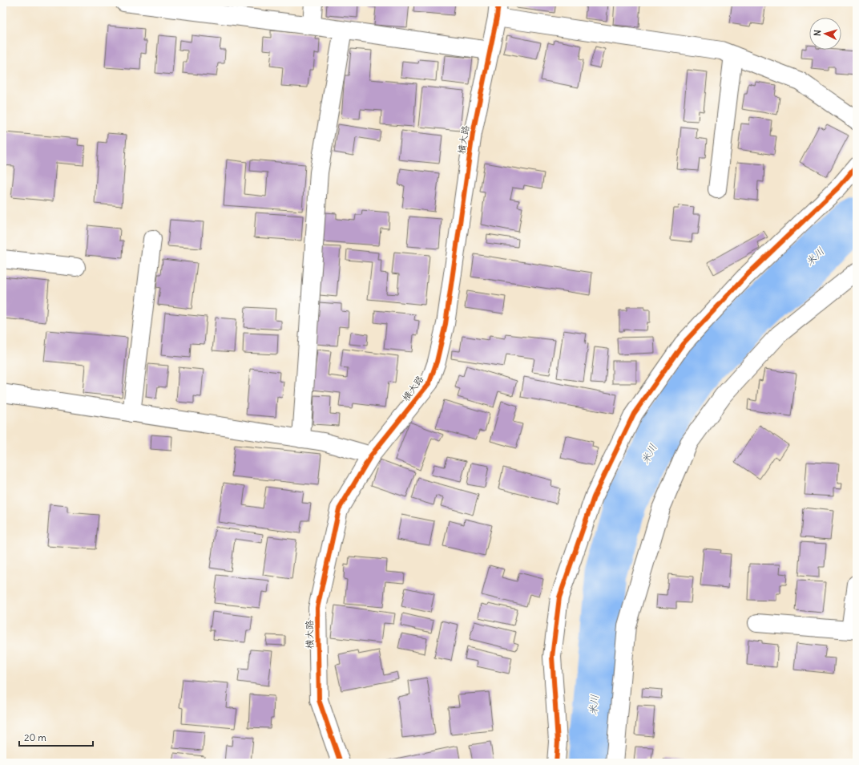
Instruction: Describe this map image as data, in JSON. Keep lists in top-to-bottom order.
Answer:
{
  "streets": {
    "street": ["横大路"]
  },
  "water": ["米川"],
  "scale_bar": "20 m",
  "north": "left"
}
